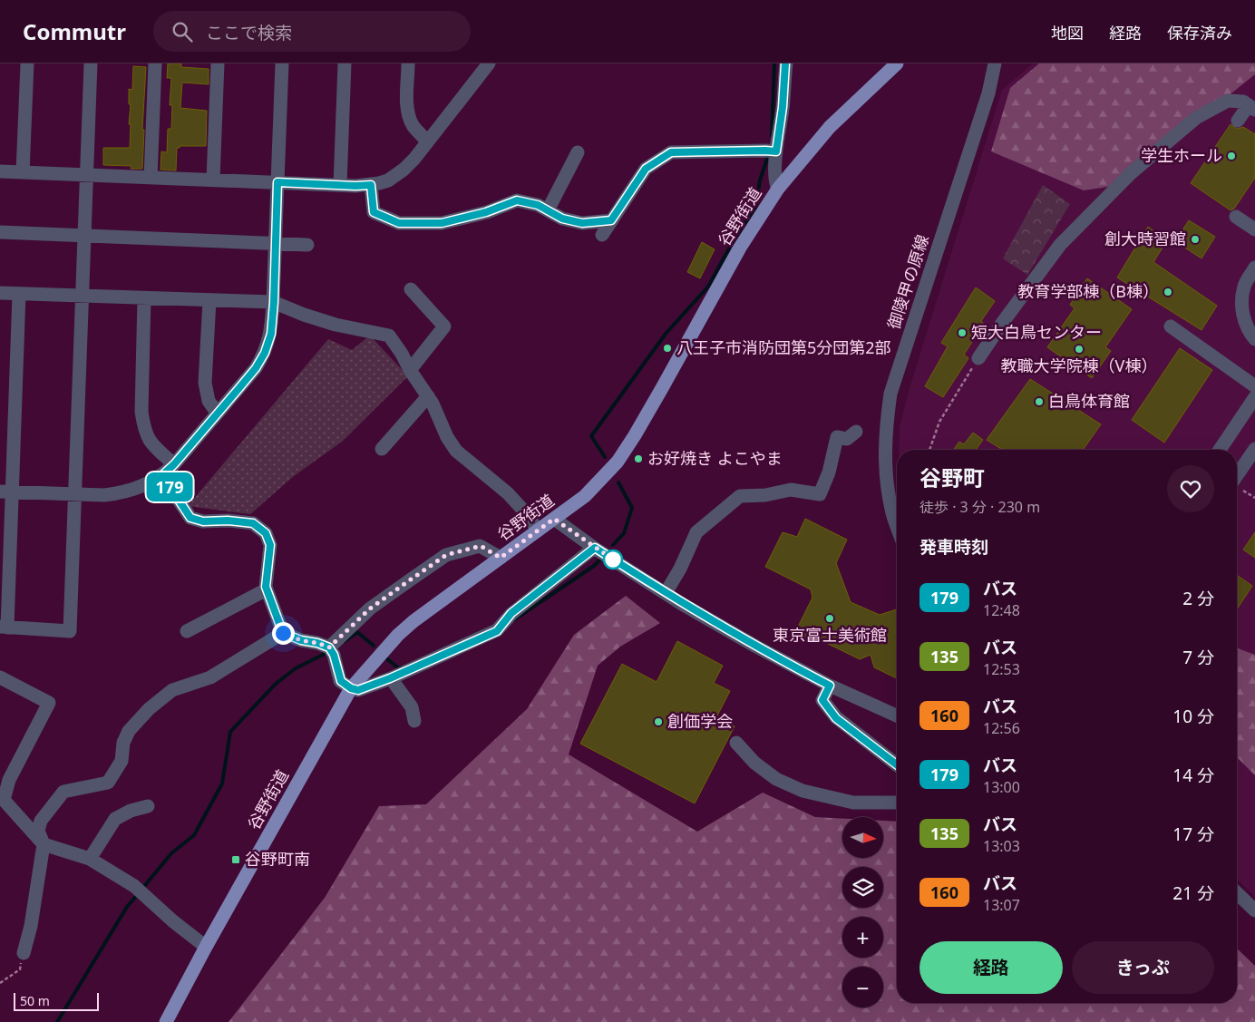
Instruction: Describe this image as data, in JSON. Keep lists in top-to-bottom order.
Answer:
{
  "streets": {
    "main road": ["谷野街道"],
    "street": ["御陵甲の原線"]
  },
  "places": {
    "other": [
      "学生ホール",
      "創大時習館",
      "教育学部棟（B棟）",
      "短大白鳥センター",
      "八王子市消防団第5分団第2部",
      "教職大学院棟（V棟）",
      "白鳥体育館",
      "お好焼き よこやま",
      "東京富士美術館",
      "創価学会"
    ],
    "transit": ["谷野町南"]
  },
  "lines": ["bus line 179"],
  "scale_bar": "50 m",
  "north": "right",
  "page": {
    "header": "Commutr",
    "search": "ここで検索",
    "nav": ["地図", "経路", "保存済み"],
    "on_map": "179",
    "heading": [
      ["谷野町", "徒歩 · 3 分 · 230 m"],
      "発車時刻"
    ],
    "list": [
      {
        "mark": "179",
        "name": "バス",
        "note": "12:48",
        "value": "2 分"
      },
      {
        "mark": "135",
        "name": "バス",
        "note": "12:53",
        "value": "7 分"
      },
      {
        "mark": "160",
        "name": "バス",
        "note": "12:56",
        "value": "10 分"
      },
      {
        "mark": "179",
        "name": "バス",
        "note": "13:00",
        "value": "14 分"
      },
      {
        "mark": "135",
        "name": "バス",
        "note": "13:03",
        "value": "17 分"
      },
      {
        "mark": "160",
        "name": "バス",
        "note": "13:07",
        "value": "21 分"
      }
    ],
    "map_buttons": ["+", "−"],
    "buttons": ["経路", "きっぷ"],
    "scale": "50 m"
  }
}
